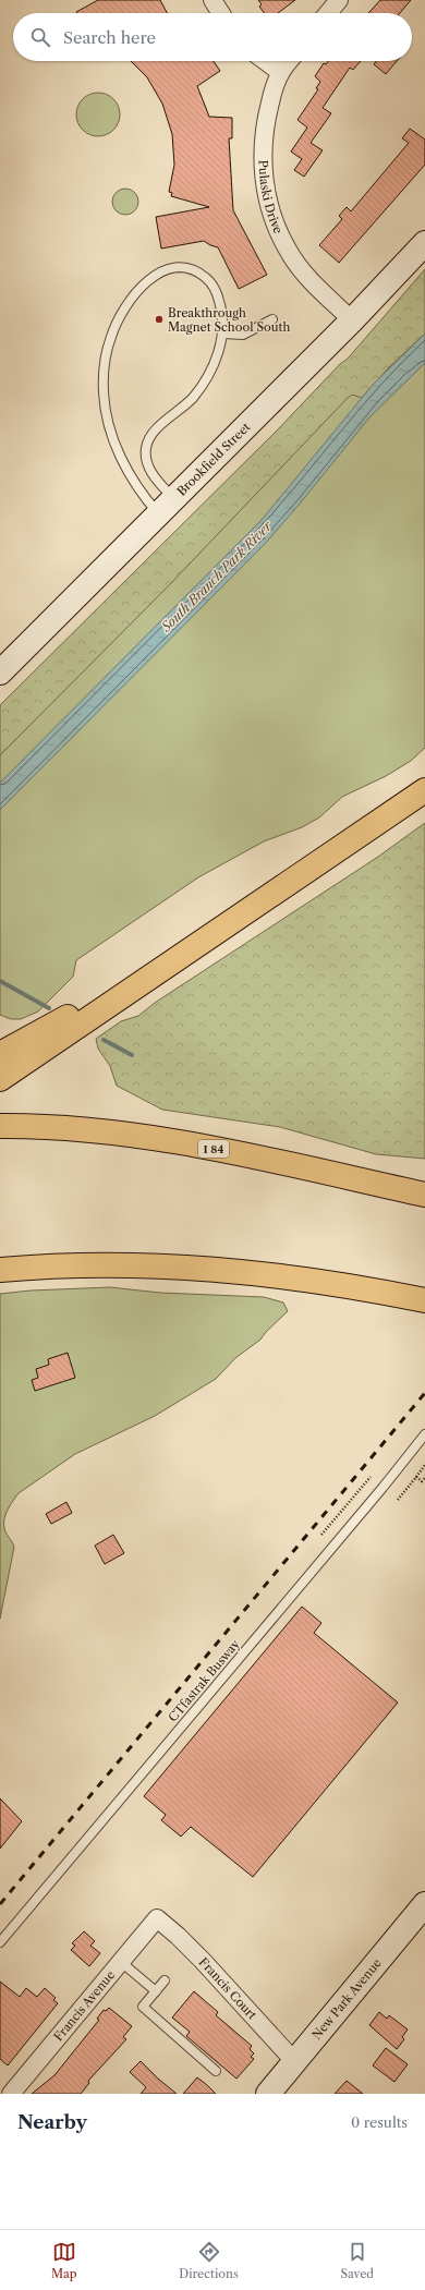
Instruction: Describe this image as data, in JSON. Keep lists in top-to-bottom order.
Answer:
{
  "streets": {
    "highway": ["I 84"],
    "street": [
      "Pulaski Drive",
      "Brookfield Street",
      "Francis Court",
      "New Park Avenue",
      "Francis Avenue"
    ],
    "lane": ["CTfastrak Busway"]
  },
  "crossings": [
    ["Pulaski Drive", "Brookfield Street"],
    ["Francis Court", "New Park Avenue"],
    ["Francis Court", "Francis Avenue"]
  ],
  "water": ["South Branch Park River"],
  "places": ["Breakthrough Magnet School South"],
  "page": {
    "search": "Search here",
    "heading": ["Nearby", "0 results"],
    "nav": ["Map", "Directions", "Saved"]
  }
}
